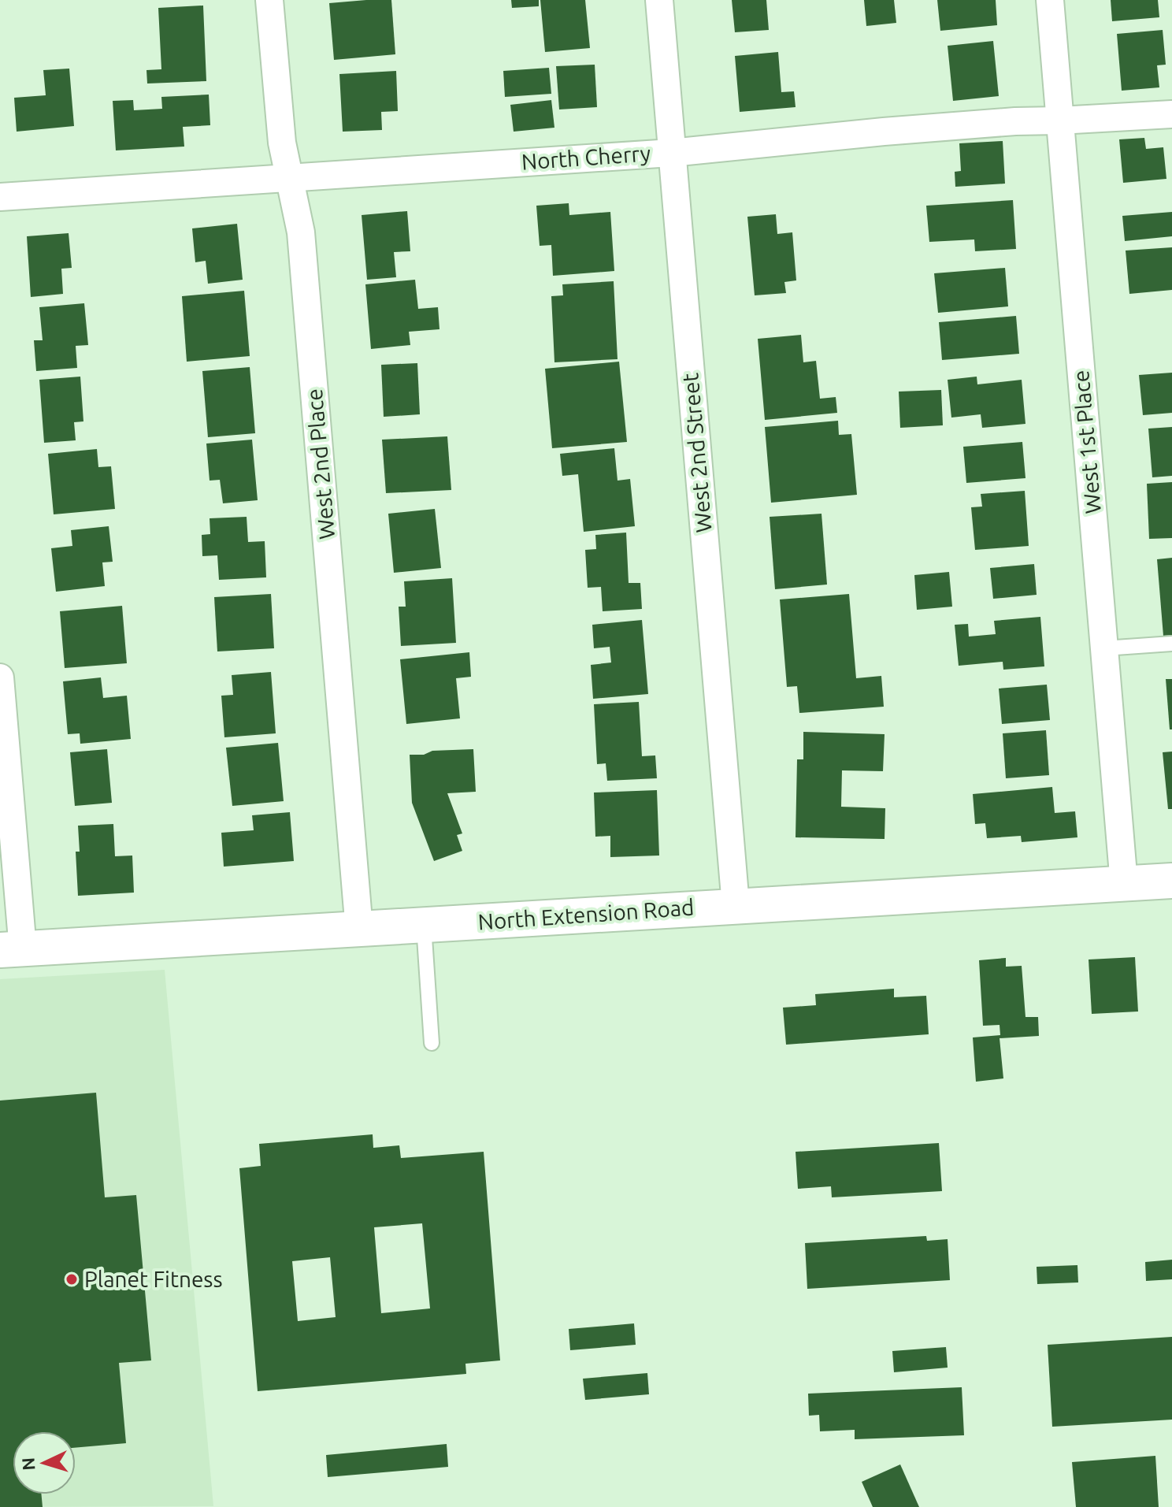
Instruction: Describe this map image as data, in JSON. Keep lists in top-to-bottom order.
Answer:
{
  "streets": {
    "street": [
      "North Cherry",
      "West 1st Place",
      "West 2nd Street",
      "West 2nd Place",
      "North Extension Road"
    ]
  },
  "crossings": [
    ["North Cherry", "West 1st Place"],
    ["North Cherry", "West 2nd Street"],
    ["North Cherry", "West 2nd Place"],
    ["West 1st Place", "North Extension Road"],
    ["West 2nd Street", "North Extension Road"],
    ["West 2nd Place", "North Extension Road"]
  ],
  "places": ["Planet Fitness"],
  "north": "left"
}
